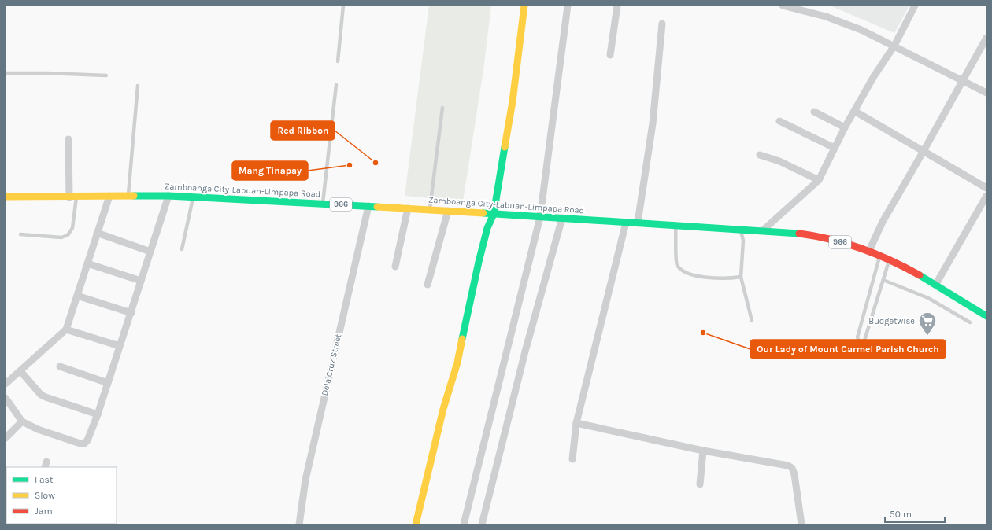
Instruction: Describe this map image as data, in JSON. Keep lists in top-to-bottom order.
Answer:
{
  "streets": {
    "main road": ["Zamboanga City-Labuan-Limpapa Road", "966"],
    "street": ["Dela Cruz Street"]
  },
  "crossings": [
    ["Zamboanga City-Labuan-Limpapa Road", "Dela Cruz Street"]
  ],
  "places": {
    "other": ["Red Ribbon", "Mang Tinapay", "Our Lady of Mount Carmel Parish Church"],
    "supermarket": ["Budgetwise"]
  },
  "legend": ["Fast", "Slow", "Jam"],
  "scale_bar": "50 m"
}
